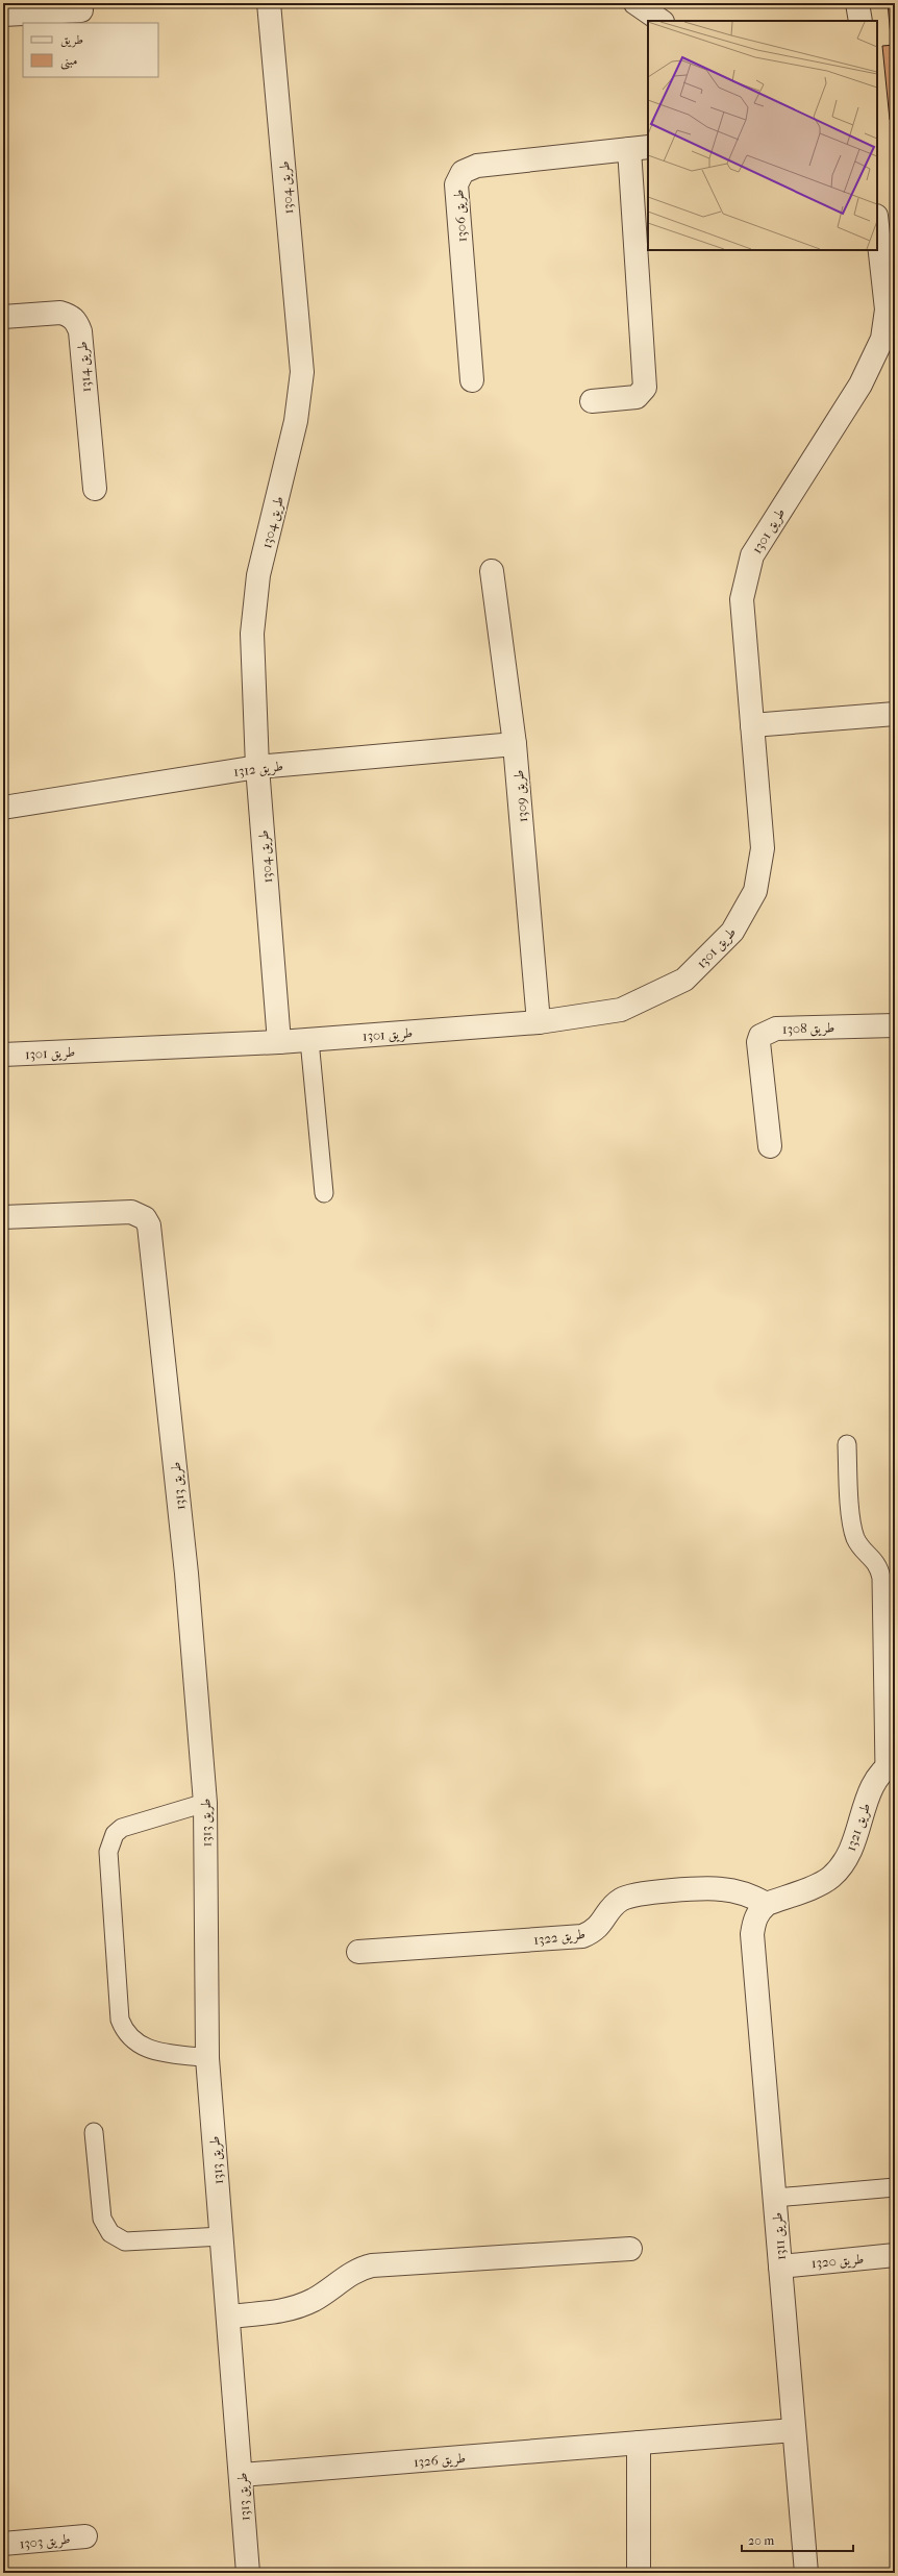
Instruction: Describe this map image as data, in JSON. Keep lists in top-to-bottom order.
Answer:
{
  "streets": {
    "street": [
      "طريق 1304",
      "طريق 1306",
      "طريق 1314",
      "طريق 1301",
      "طريق 1312",
      "طريق 1309",
      "طريق 1308",
      "طريق 1313",
      "طريق 1321",
      "طريق 1322",
      "طريق 1311",
      "طريق 1320",
      "طريق 1326",
      "طريق 1303"
    ]
  },
  "crossings": [
    ["طريق 1304", "طريق 1301"],
    ["طريق 1304", "طريق 1312"],
    ["طريق 1301", "طريق 1309"],
    ["طريق 1312", "طريق 1309"],
    ["طريق 1313", "طريق 1326"],
    ["طريق 1321", "طريق 1322"],
    ["طريق 1321", "طريق 1311"],
    ["طريق 1322", "طريق 1311"],
    ["طريق 1311", "طريق 1320"],
    ["طريق 1311", "طريق 1326"]
  ],
  "legend": ["طريق", "مبنى"],
  "scale_bar": "20 m"
}
